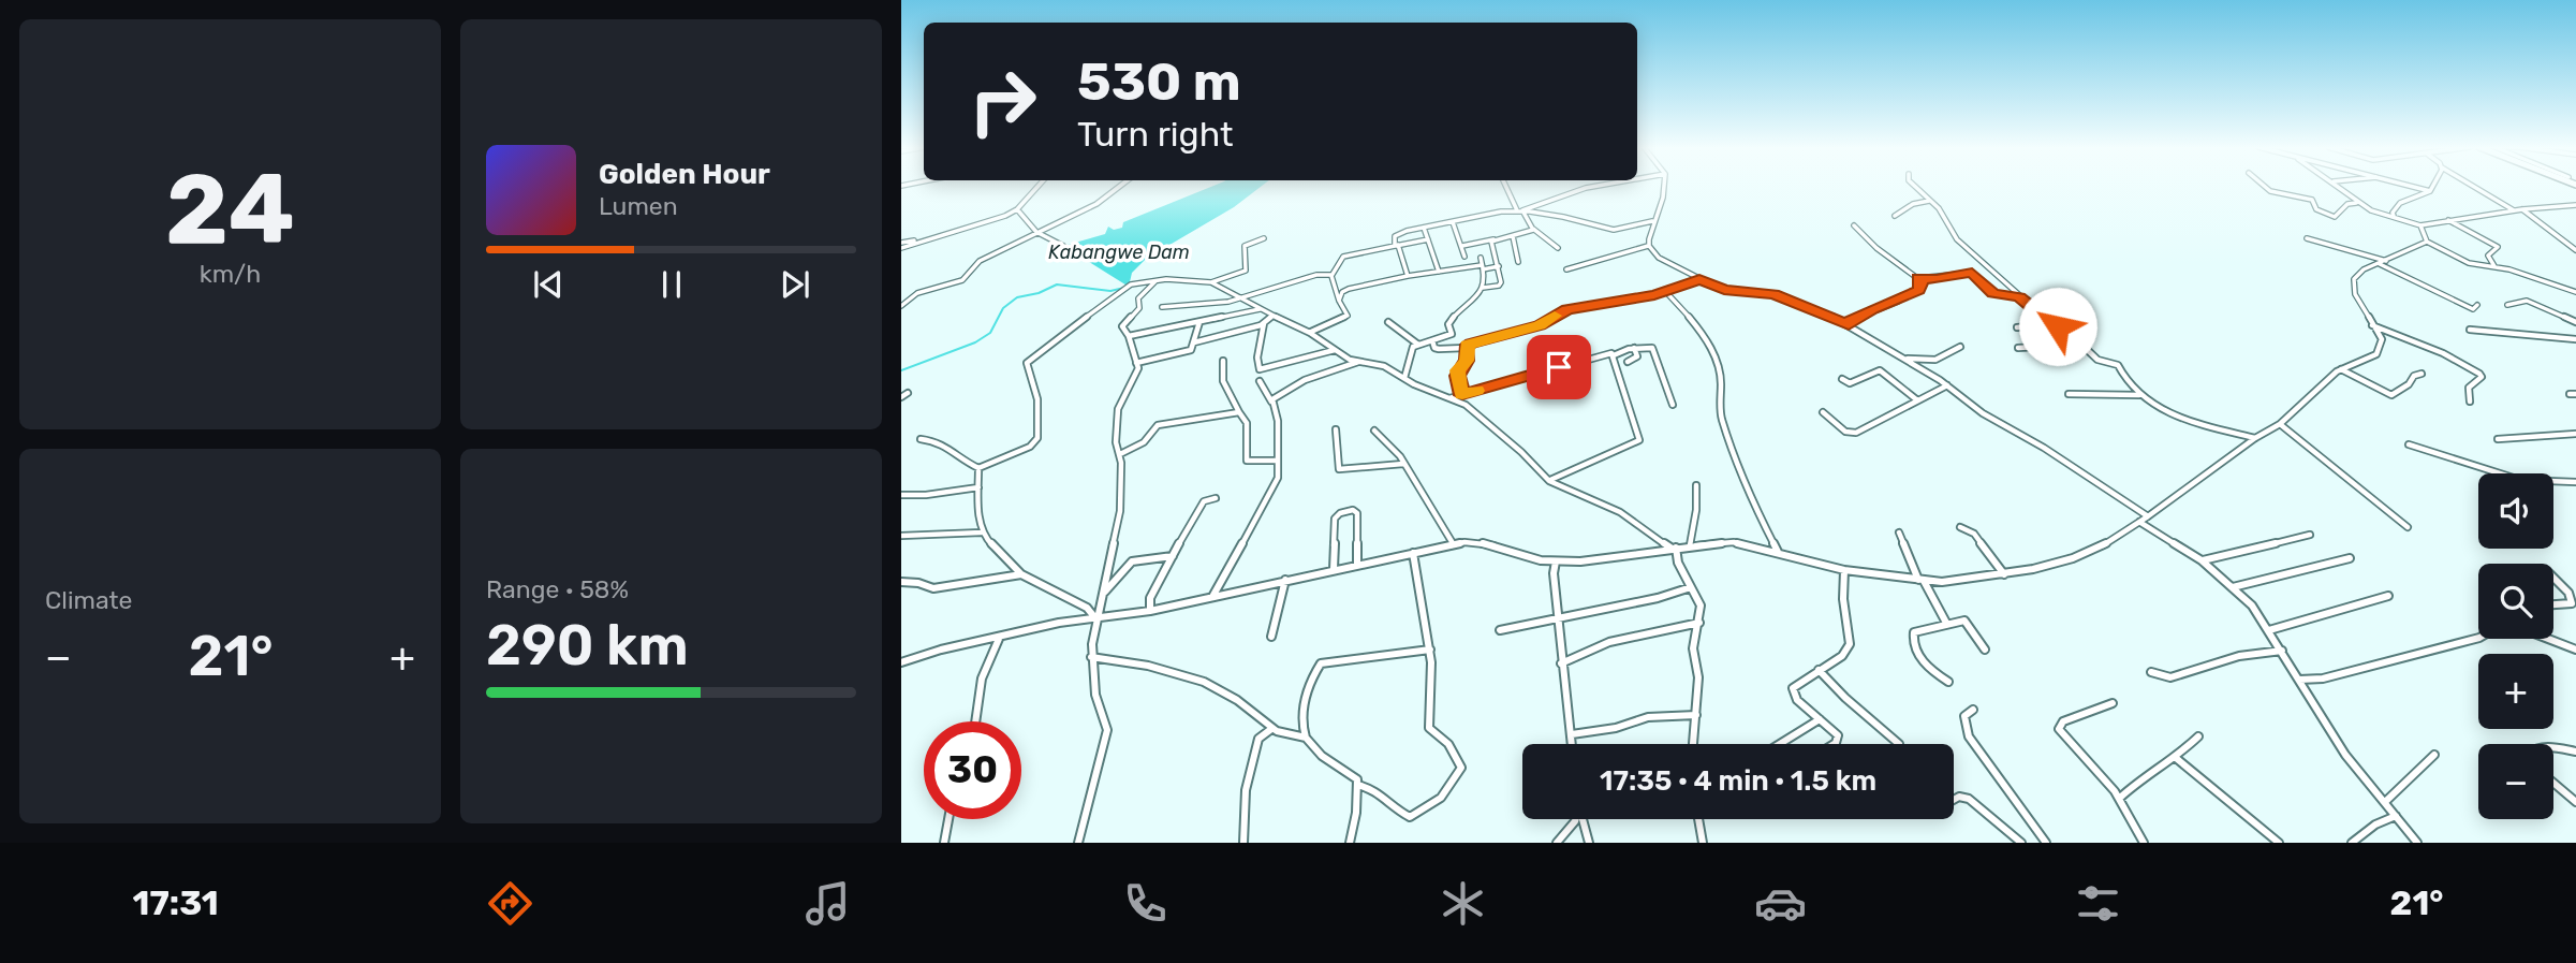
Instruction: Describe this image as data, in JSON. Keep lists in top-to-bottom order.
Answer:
{
  "water": ["Kabangwe Dam"],
  "page": {
    "tile": [
      ["24", "km/h"],
      "Climate",
      ["Range · 58%", "290 km"]
    ],
    "turn": ["530 m", "Turn right"],
    "song": ["Golden Hour", "Lumen"],
    "map_buttons": ["+", "−"],
    "heat": ["−", "21°", "+"],
    "limit": "30",
    "trip": "17:35 · 4 min · 1.5 km",
    "tabs": ["17:31", "21°"]
  }
}
